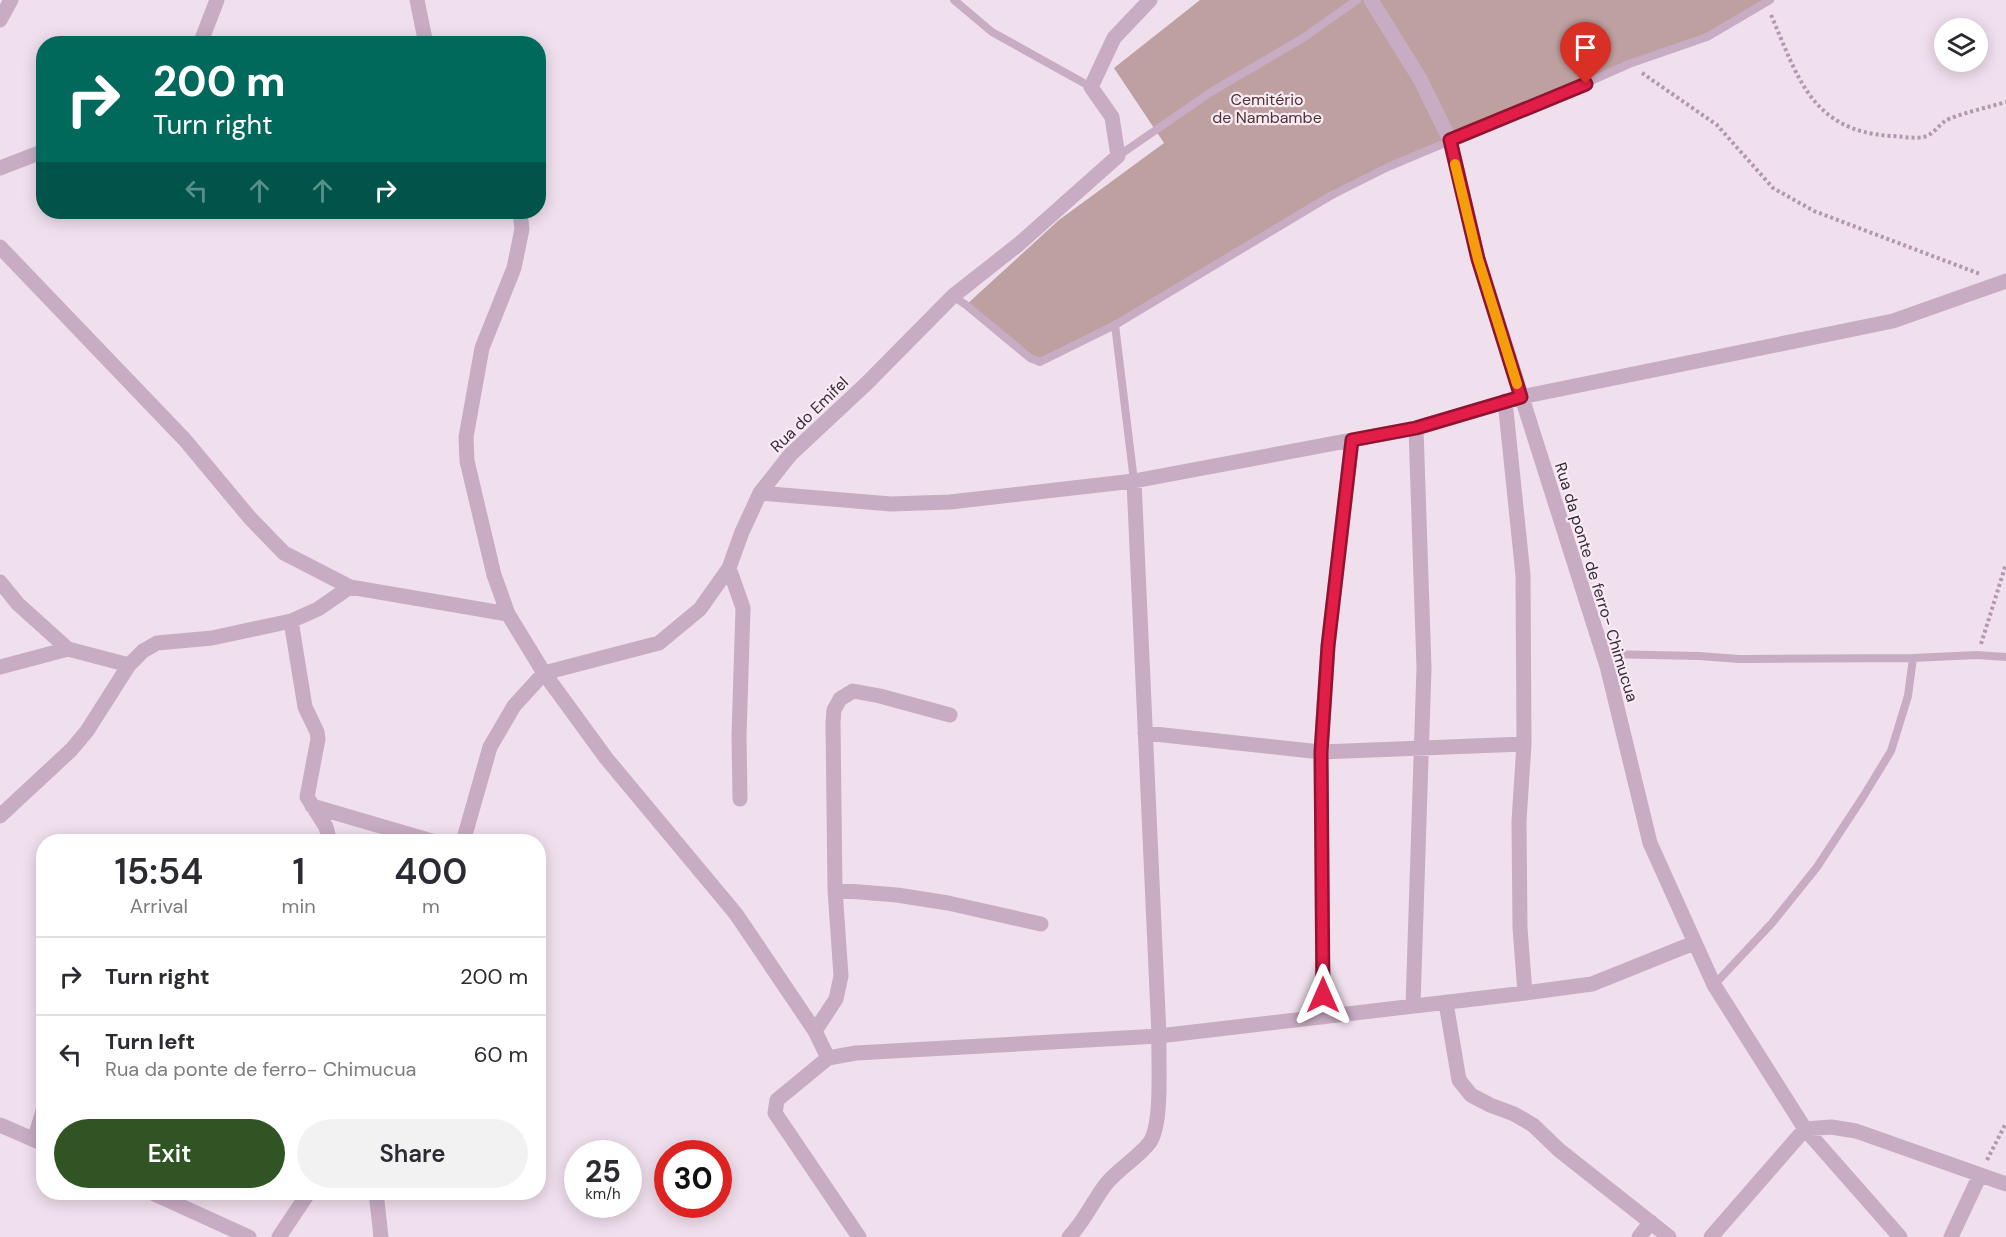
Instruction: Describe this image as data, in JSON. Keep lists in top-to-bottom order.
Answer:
{
  "streets": {
    "street": ["Rua do Emifel", "Rua da ponte de ferro- Chimucua"]
  },
  "parks": ["Cemitério de Nambambe"],
  "page": {
    "turn": ["200 m", "Turn right"],
    "eta": [
      "15:54",
      "Arrival",
      "1",
      "min",
      "400",
      "m"
    ],
    "list": [
      {
        "name": "Turn right",
        "value": "200 m"
      },
      {
        "name": "Turn left",
        "note": "Rua da ponte de ferro- Chimucua",
        "value": "60 m"
      }
    ],
    "buttons": ["Exit", "Share"],
    "speed": "25 km/h",
    "limit": "30"
  }
}
